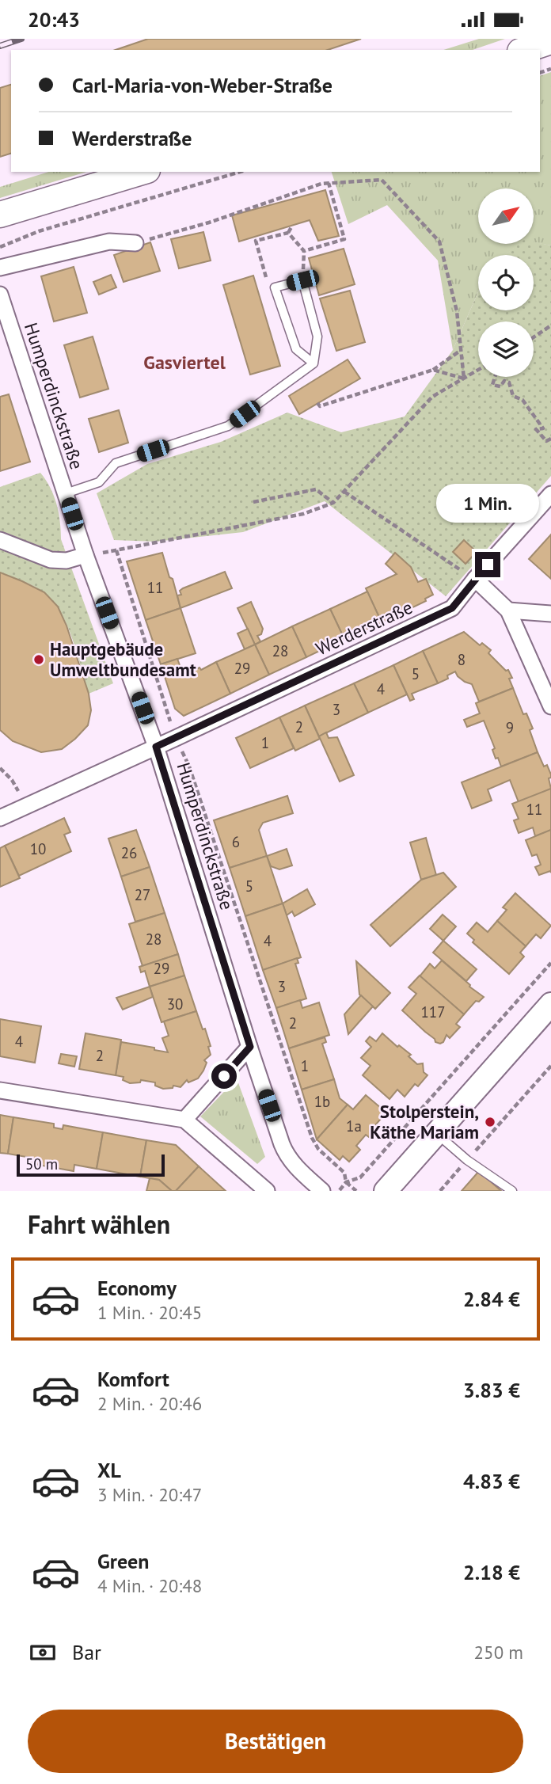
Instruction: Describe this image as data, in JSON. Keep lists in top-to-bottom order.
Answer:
{
  "streets": {
    "street": ["Humperdinckstraße", "Werderstraße"]
  },
  "crossings": [
    ["Humperdinckstraße", "Werderstraße"]
  ],
  "districts": ["Gasviertel"],
  "places": ["Hauptgebäude Umweltbundesamt", "Stolperstein, Käthe Mariam"],
  "house_numbers": [
    "11",
    "28",
    "8",
    "29",
    "5",
    "4",
    "3",
    "2",
    "9",
    "1",
    "11",
    "6",
    "10",
    "26",
    "5",
    "27",
    "28",
    "4",
    "29",
    "3",
    "30",
    "117",
    "2",
    "4",
    "2",
    "1",
    "1b",
    "1a"
  ],
  "scale_bar": "50 m",
  "north": "top right",
  "page": {
    "status": "20:43",
    "banner": ["Carl-Maria-von-Weber-Straße", "Werderstraße"],
    "bubble": "1 Min.",
    "scale": "50 m",
    "heading": "Fahrt wählen",
    "list": [
      {
        "name": "Economy",
        "note": "1 Min. · 20:45",
        "value": "2.84 €"
      },
      {
        "name": "Komfort",
        "note": "2 Min. · 20:46",
        "value": "3.83 €"
      },
      {
        "name": "XL",
        "note": "3 Min. · 20:47",
        "value": "4.83 €"
      },
      {
        "name": "Green",
        "note": "4 Min. · 20:48",
        "value": "2.18 €"
      }
    ],
    "pay": ["Bar", "250 m"],
    "buttons": "Bestätigen"
  }
}
